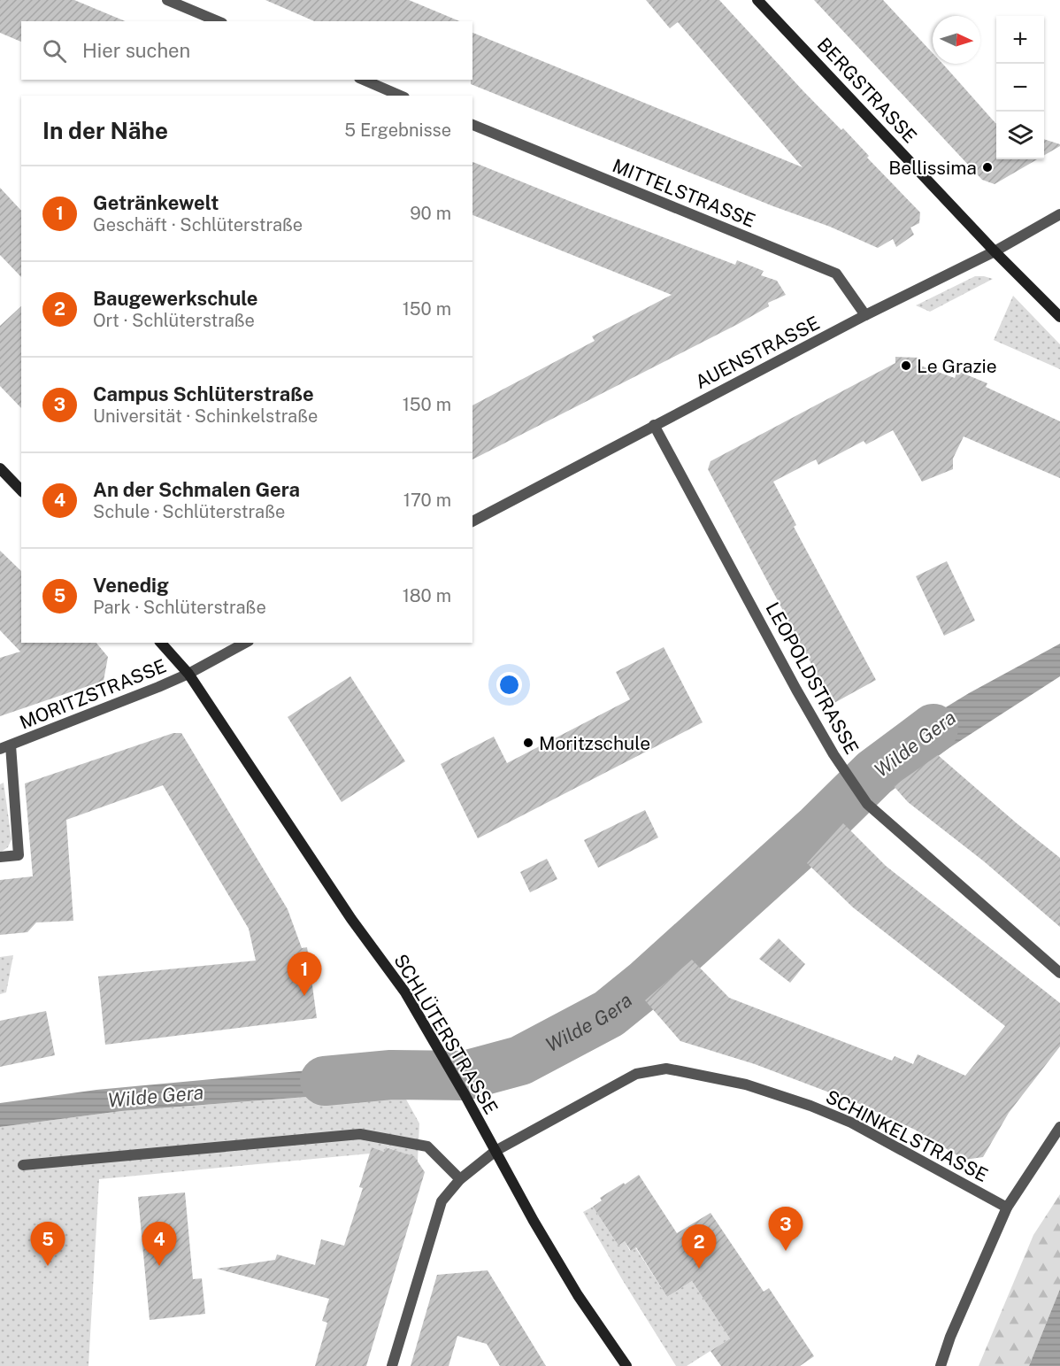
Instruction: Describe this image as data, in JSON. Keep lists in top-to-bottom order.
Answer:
{
  "streets": {
    "main road": ["BERGSTRASSE", "SCHLÜTERSTRASSE"],
    "street": [
      "MITTELSTRASSE",
      "AUENSTRASSE",
      "LEOPOLDSTRASSE",
      "MORITZSTRASSE",
      "SCHINKELSTRASSE"
    ]
  },
  "crossings": [
    ["BERGSTRASSE", "AUENSTRASSE"],
    ["MITTELSTRASSE", "AUENSTRASSE"],
    ["AUENSTRASSE", "LEOPOLDSTRASSE"],
    ["MORITZSTRASSE", "SCHLÜTERSTRASSE"],
    ["SCHLÜTERSTRASSE", "SCHINKELSTRASSE"]
  ],
  "water": ["Wilde Gera"],
  "places": ["Bellissima", "Le Grazie", "Moritzschule"],
  "north": "right",
  "page": {
    "map_buttons": ["+", "−"],
    "search": "Hier suchen",
    "heading": ["In der Nähe", "5 Ergebnisse"],
    "list": [
      {
        "mark": "1",
        "name": "Getränkewelt",
        "note": "Geschäft · Schlüterstraße",
        "value": "90 m"
      },
      {
        "mark": "2",
        "name": "Baugewerkschule",
        "note": "Ort · Schlüterstraße",
        "value": "150 m"
      },
      {
        "mark": "3",
        "name": "Campus Schlüterstraße",
        "note": "Universität · Schinkelstraße",
        "value": "150 m"
      },
      {
        "mark": "4",
        "name": "An der Schmalen Gera",
        "note": "Schule · Schlüterstraße",
        "value": "170 m"
      },
      {
        "mark": "5",
        "name": "Venedig",
        "note": "Park · Schlüterstraße",
        "value": "180 m"
      }
    ],
    "pins": [
      "1",
      "3",
      "4",
      "5",
      "2"
    ]
  }
}
